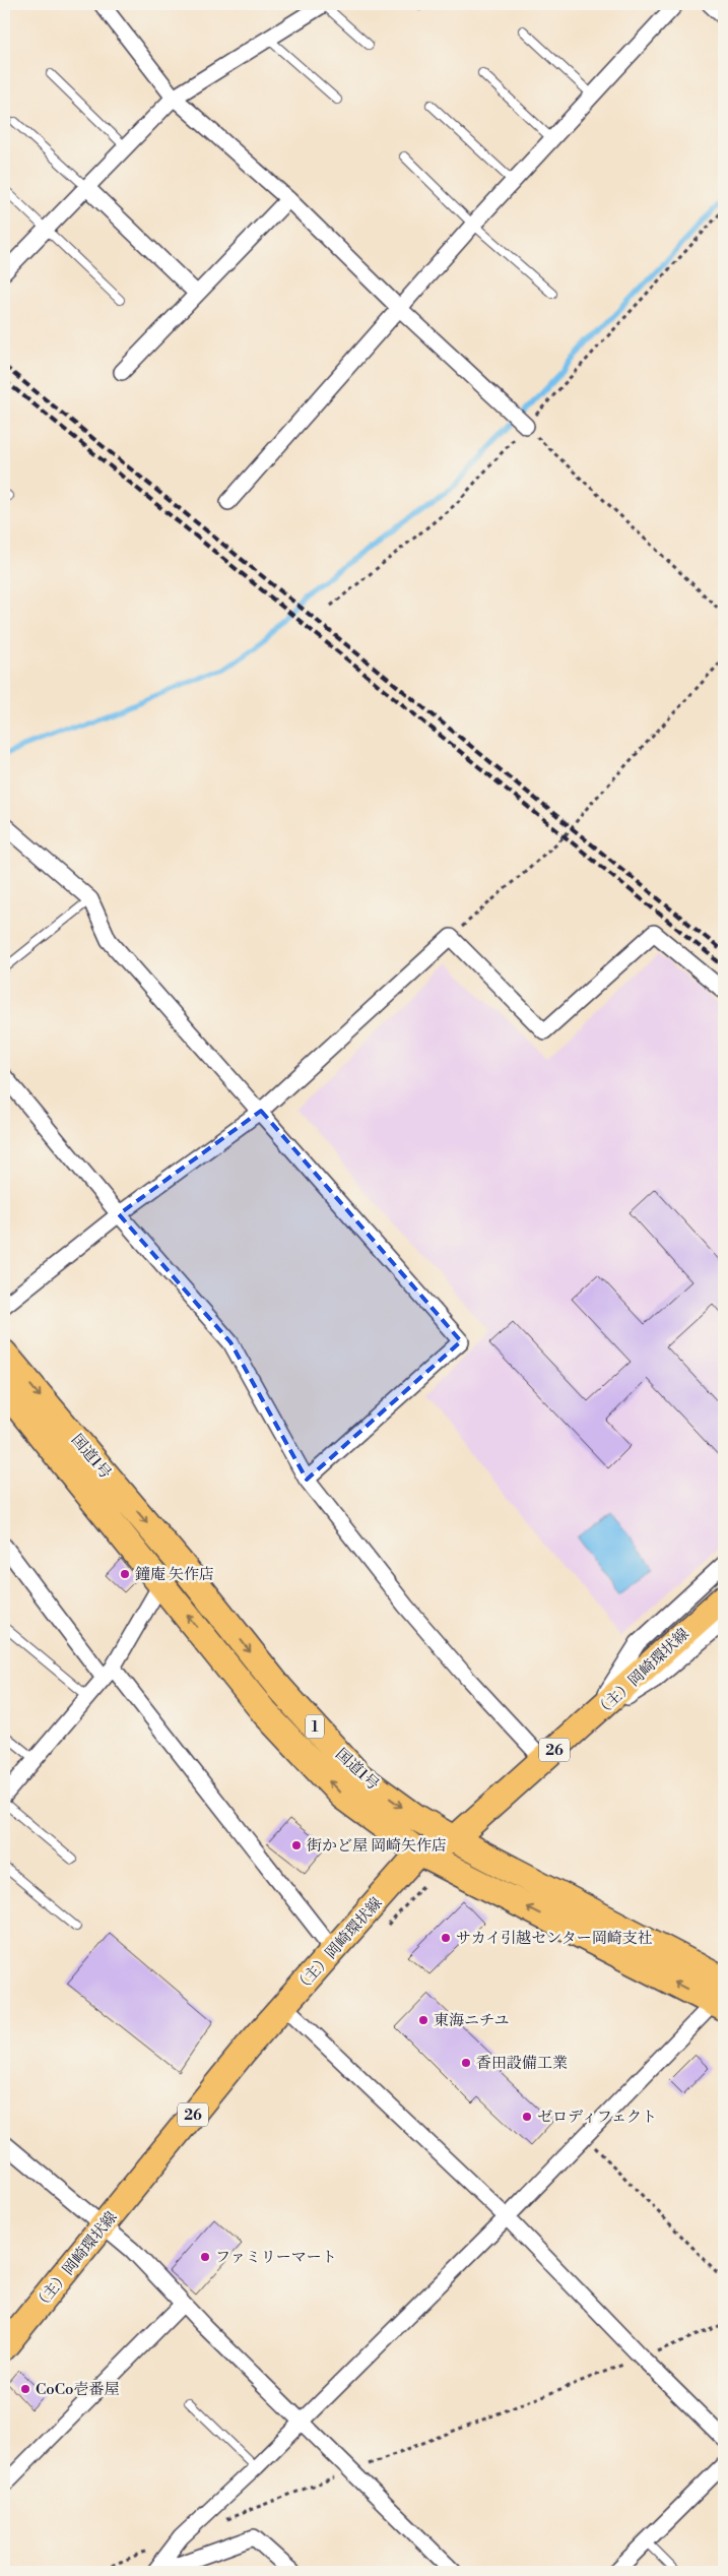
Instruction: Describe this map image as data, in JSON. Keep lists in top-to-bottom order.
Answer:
{
  "streets": {
    "highway": ["国道1号", "1"],
    "main road": ["（主）岡崎環状線", "26"]
  },
  "crossings": [
    ["国道1号", "（主）岡崎環状線"]
  ],
  "places": [
    "鐘庵 矢作店",
    "街かど屋 岡崎矢作店",
    "サカイ引越センター岡崎支社",
    "東海ニチユ",
    "香田設備工業",
    "ゼロディフェクト",
    "ファミリーマート",
    "CoCo壱番屋"
  ]
}
